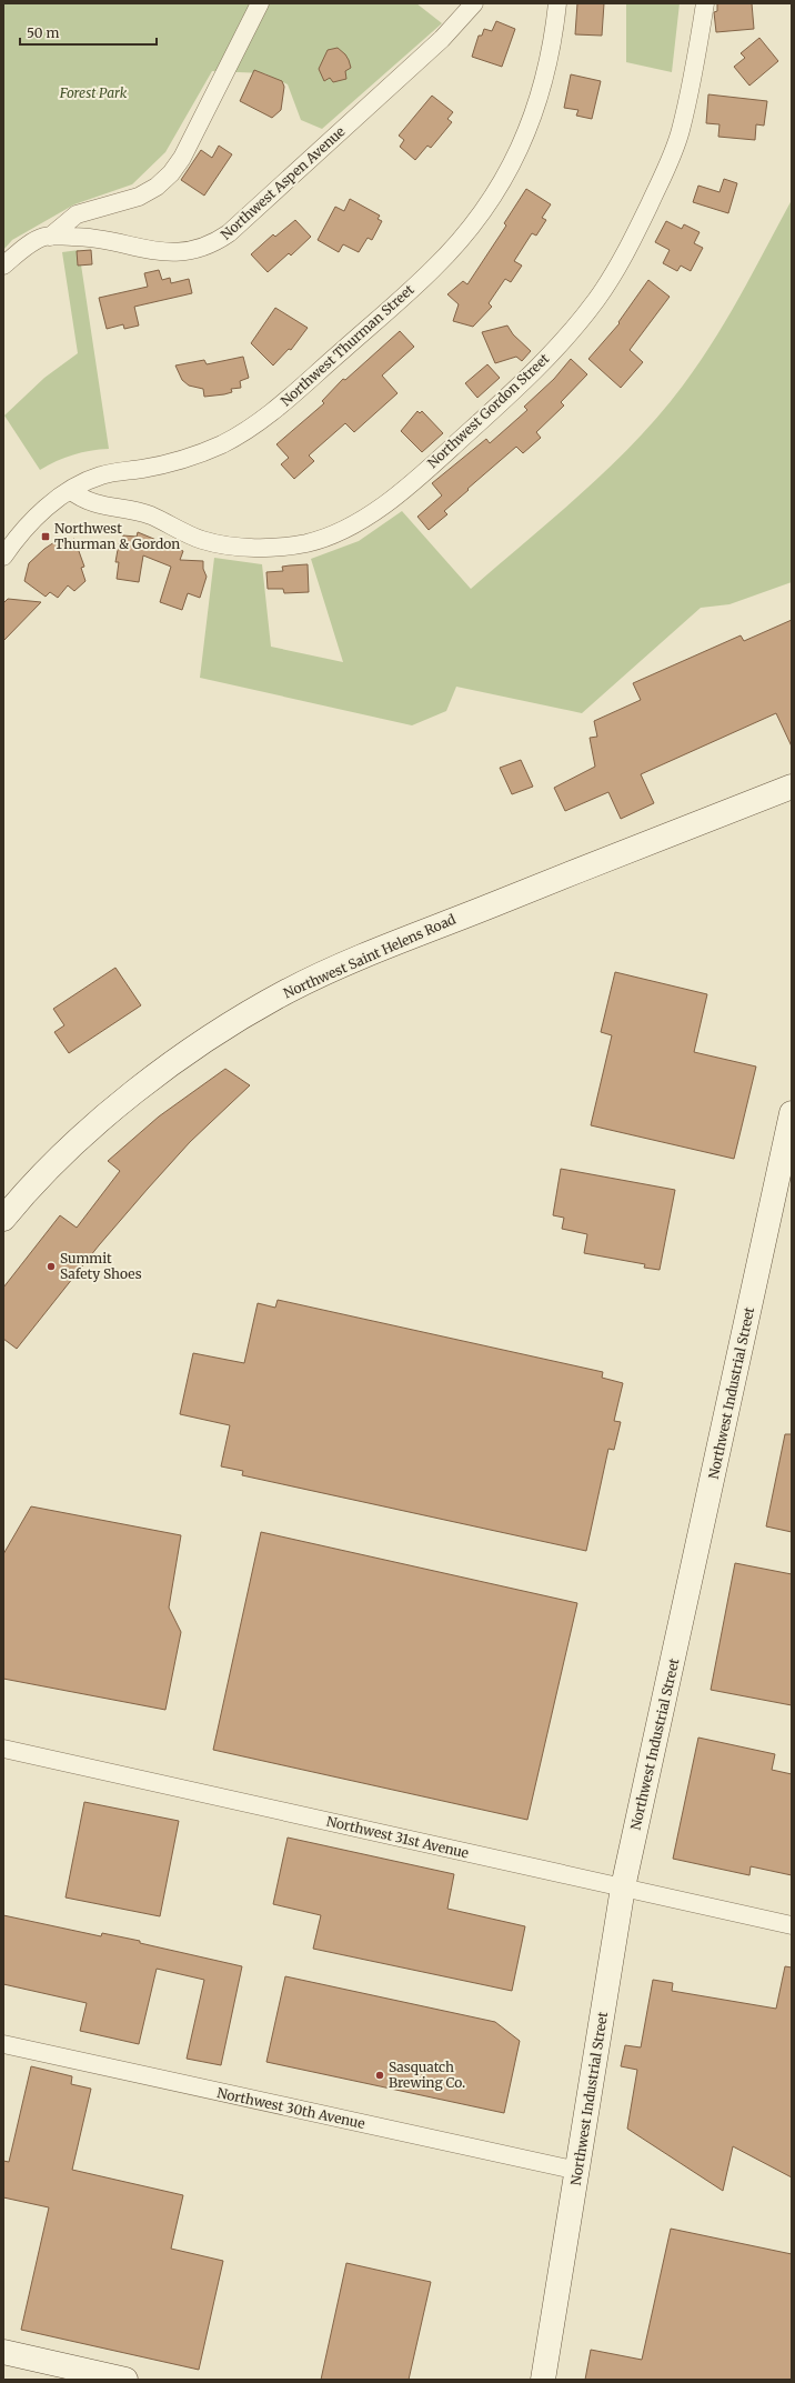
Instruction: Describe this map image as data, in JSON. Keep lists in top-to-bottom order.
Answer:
{
  "streets": {
    "street": [
      "Northwest Aspen Avenue",
      "Northwest Thurman Street",
      "Northwest Gordon Street",
      "Northwest Saint Helens Road",
      "Northwest Industrial Street",
      "Northwest 31st Avenue",
      "Northwest 30th Avenue"
    ]
  },
  "crossings": [
    ["Northwest Thurman Street", "Northwest Gordon Street"],
    ["Northwest Industrial Street", "Northwest 31st Avenue"],
    ["Northwest Industrial Street", "Northwest 30th Avenue"]
  ],
  "parks": ["Forest Park"],
  "places": {
    "transit": ["Northwest Thurman & Gordon"],
    "other": ["Summit Safety Shoes", "Sasquatch Brewing Co."]
  },
  "scale_bar": "50 m"
}
